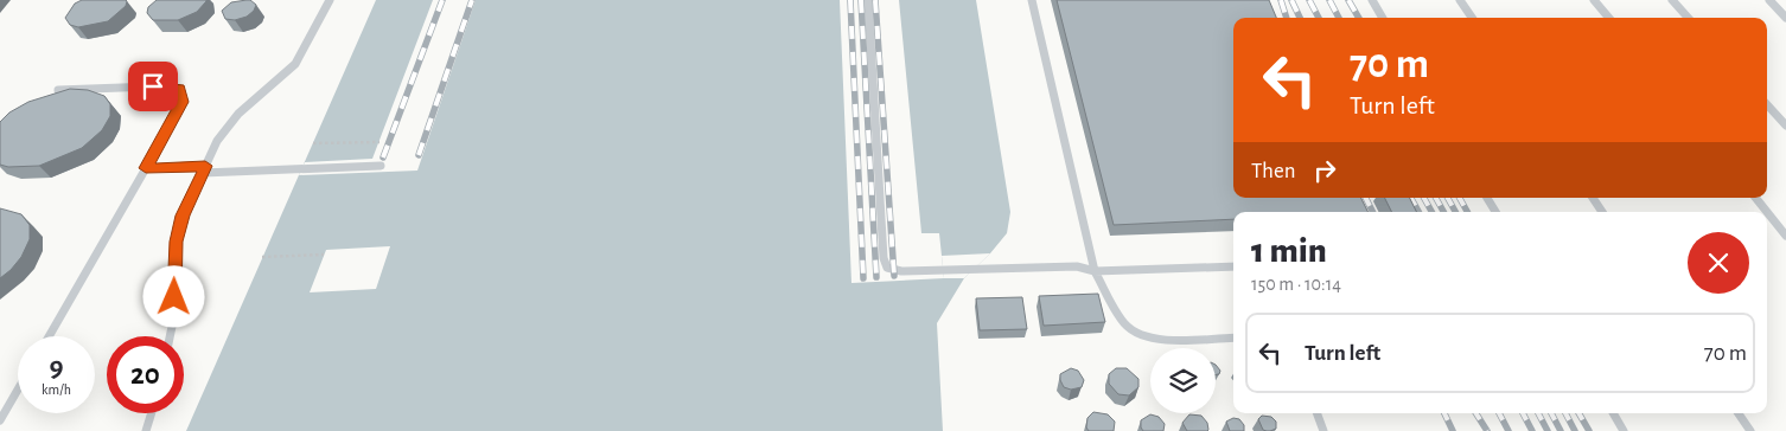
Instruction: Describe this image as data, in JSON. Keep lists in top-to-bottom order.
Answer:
{
  "page": {
    "turn": ["70 m", "Turn left"],
    "then": "Then",
    "heading": ["1 min", "150 m · 10:14"],
    "list": [
      {
        "name": "Turn left",
        "value": "70 m"
      }
    ],
    "speed": "9 km/h",
    "limit": "20"
  }
}
